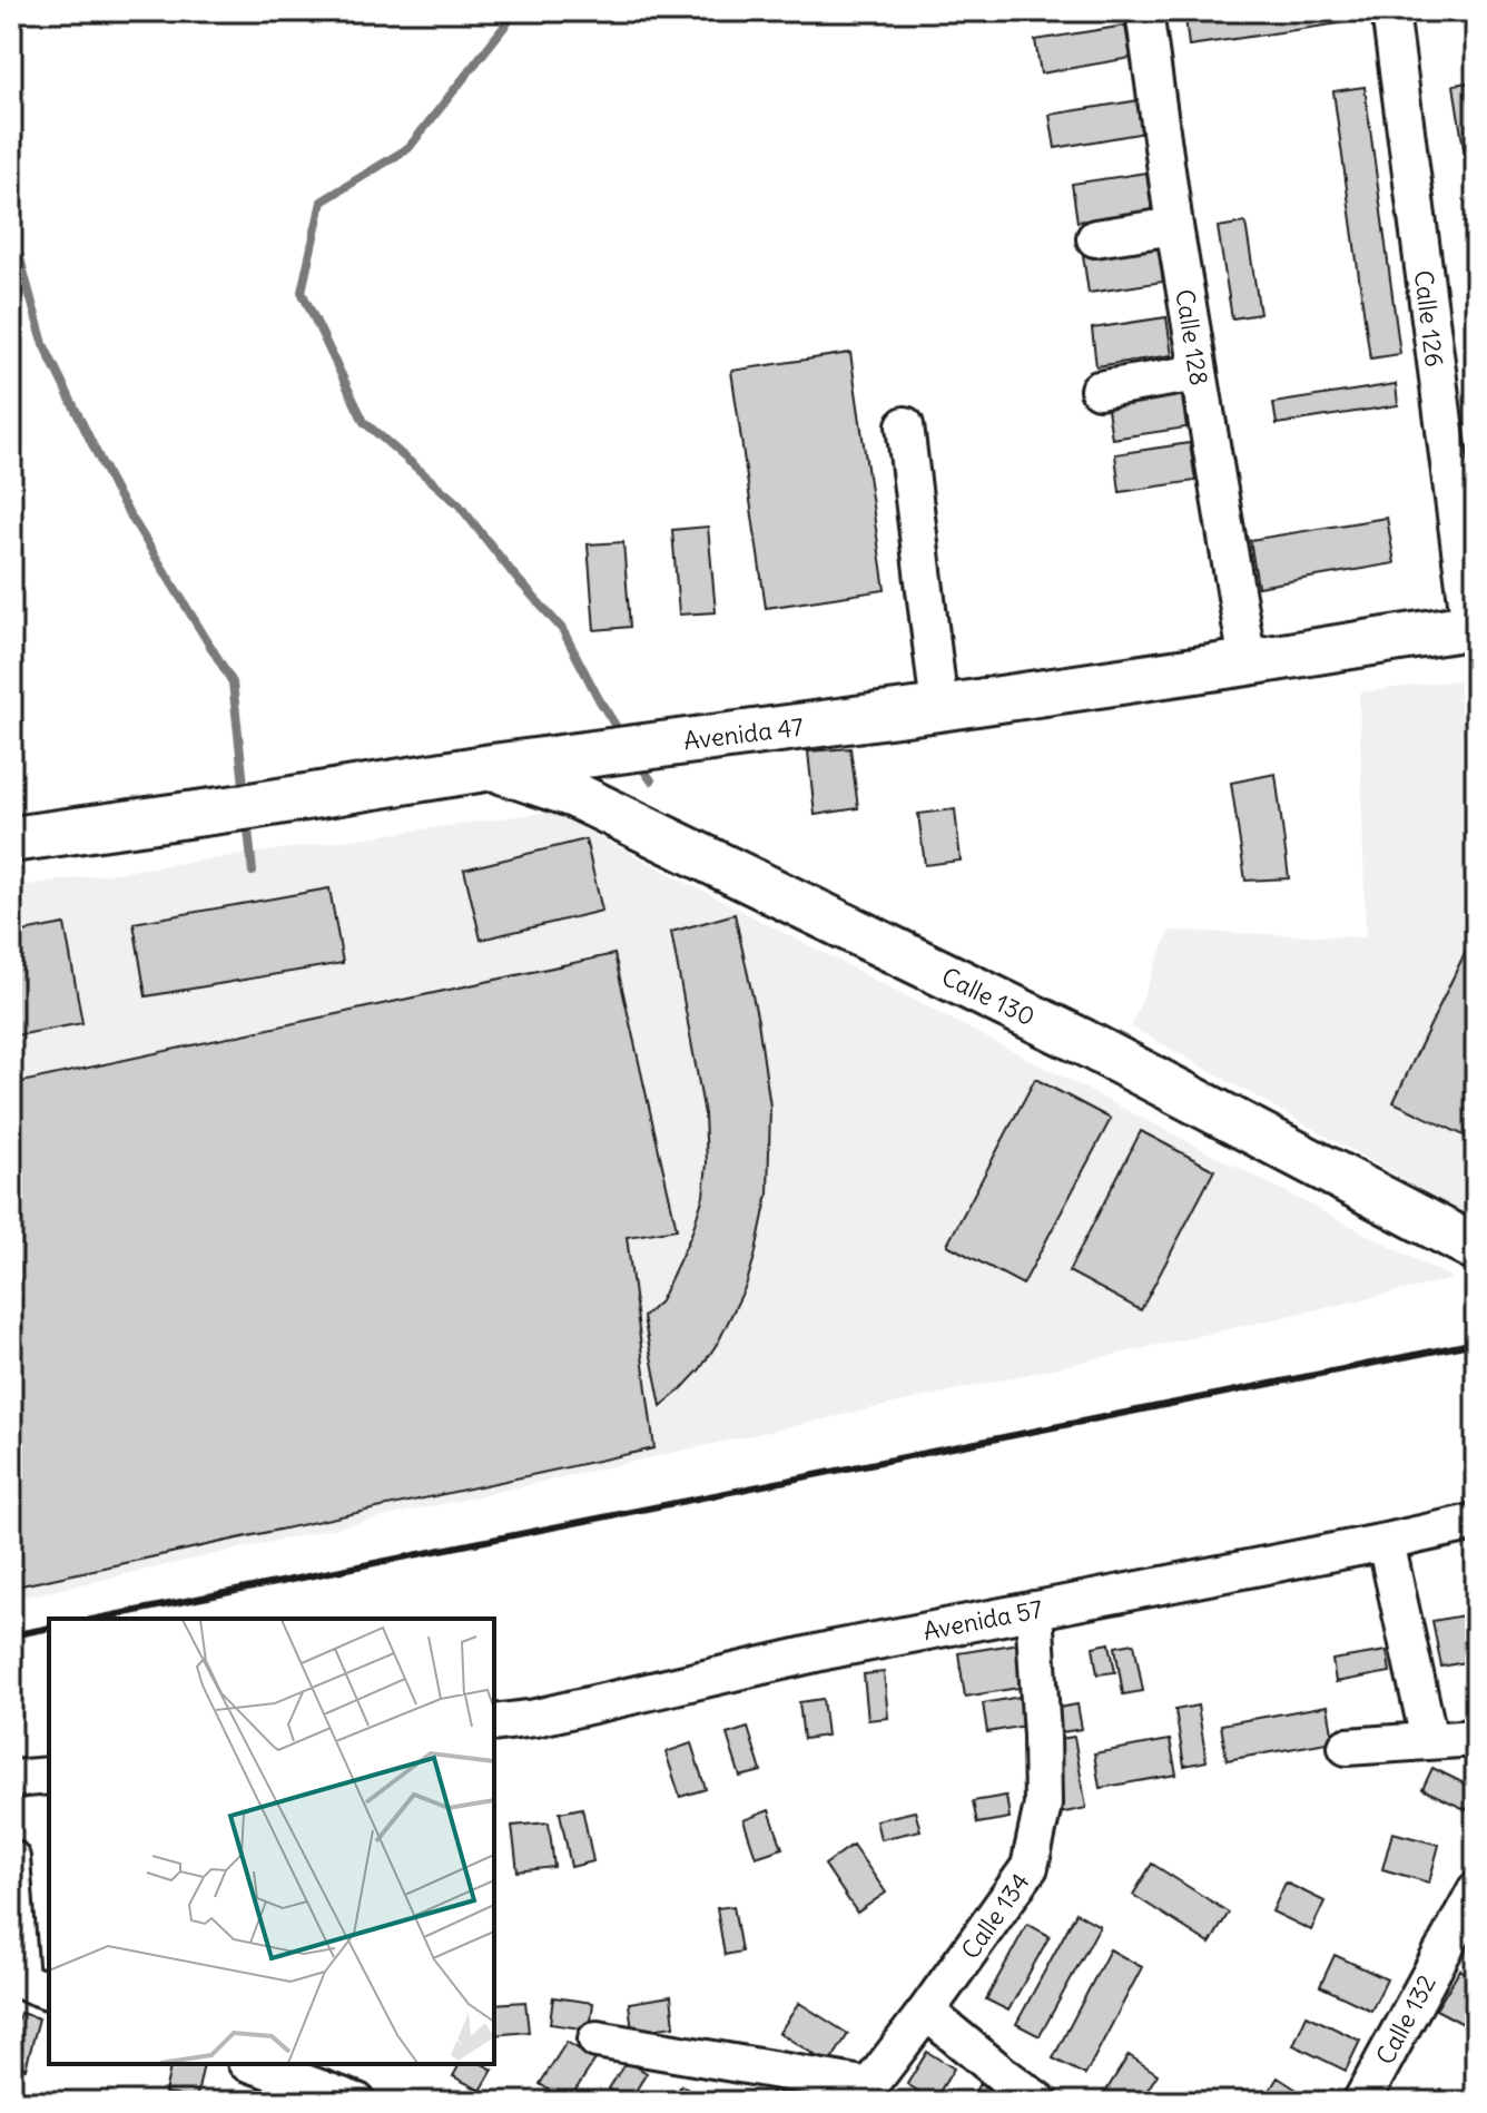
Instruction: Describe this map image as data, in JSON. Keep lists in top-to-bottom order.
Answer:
{
  "streets": {
    "main road": ["Avenida 47", "Calle 130"],
    "street": [
      "Calle 126",
      "Calle 128",
      "Avenida 57",
      "Calle 134",
      "Calle 132"
    ]
  },
  "crossings": [
    ["Calle 126", "Avenida 47"],
    ["Calle 128", "Avenida 47"],
    ["Avenida 47", "Calle 130"],
    ["Avenida 57", "Calle 134"]
  ]
}
